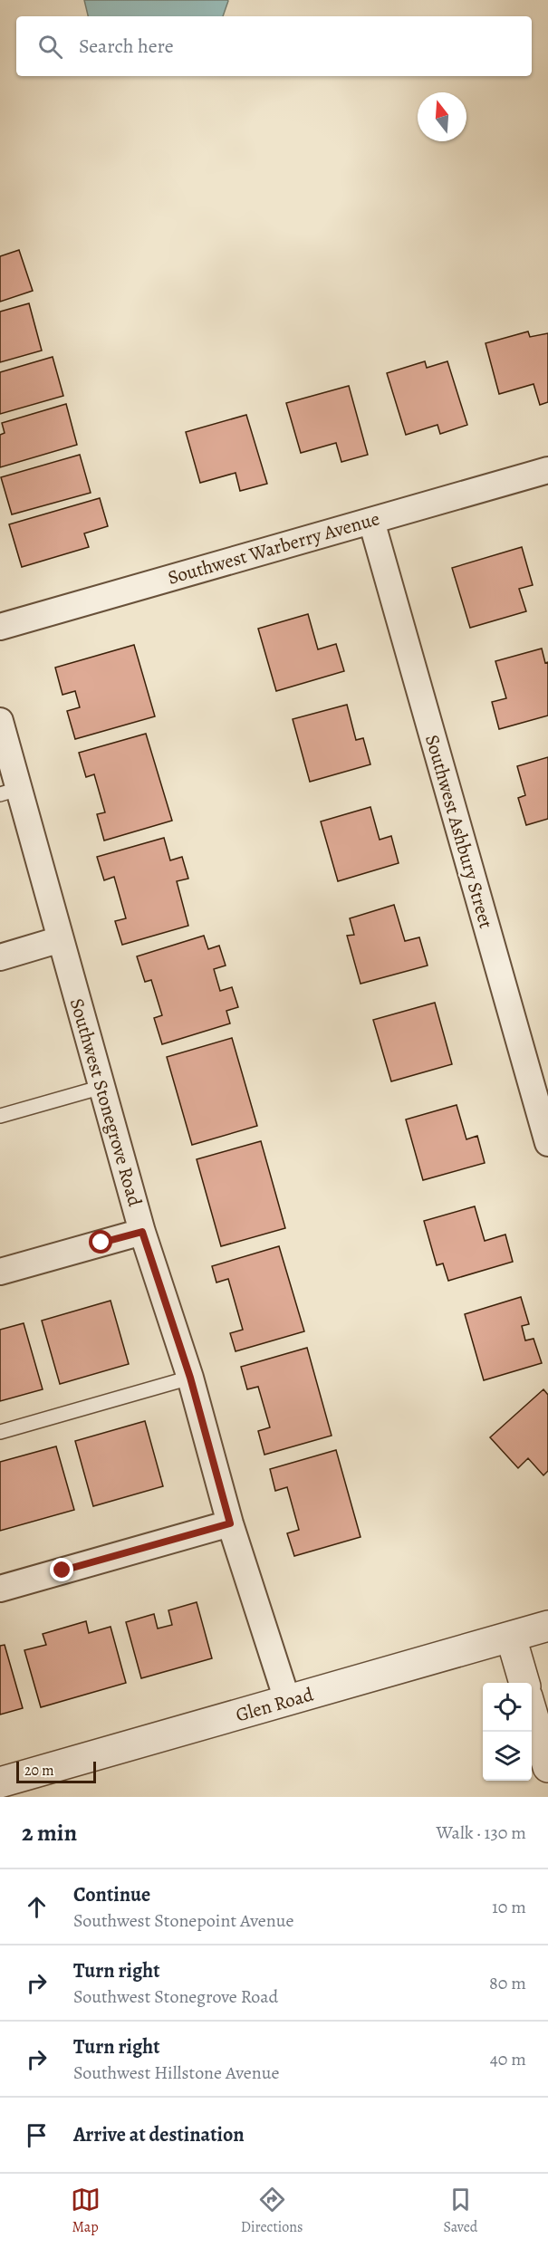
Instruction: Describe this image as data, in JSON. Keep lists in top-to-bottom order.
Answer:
{
  "streets": {
    "street": [
      "Southwest Warberry Avenue",
      "Southwest Ashbury Street",
      "Southwest Stonegrove Road",
      "Glen Road"
    ]
  },
  "crossings": [
    ["Southwest Warberry Avenue", "Southwest Ashbury Street"],
    ["Southwest Stonegrove Road", "Glen Road"]
  ],
  "scale_bar": "20 m",
  "north": "top",
  "page": {
    "search": "Search here",
    "scale": "20 m",
    "heading": ["2 min", "Walk · 130 m"],
    "list": [
      ["Continue", "Southwest Stonepoint Avenue", "10 m"],
      ["Turn right", "Southwest Stonegrove Road", "80 m"],
      ["Turn right", "Southwest Hillstone Avenue", "40 m"],
      "Arrive at destination"
    ],
    "nav": ["Map", "Directions", "Saved"]
  }
}
